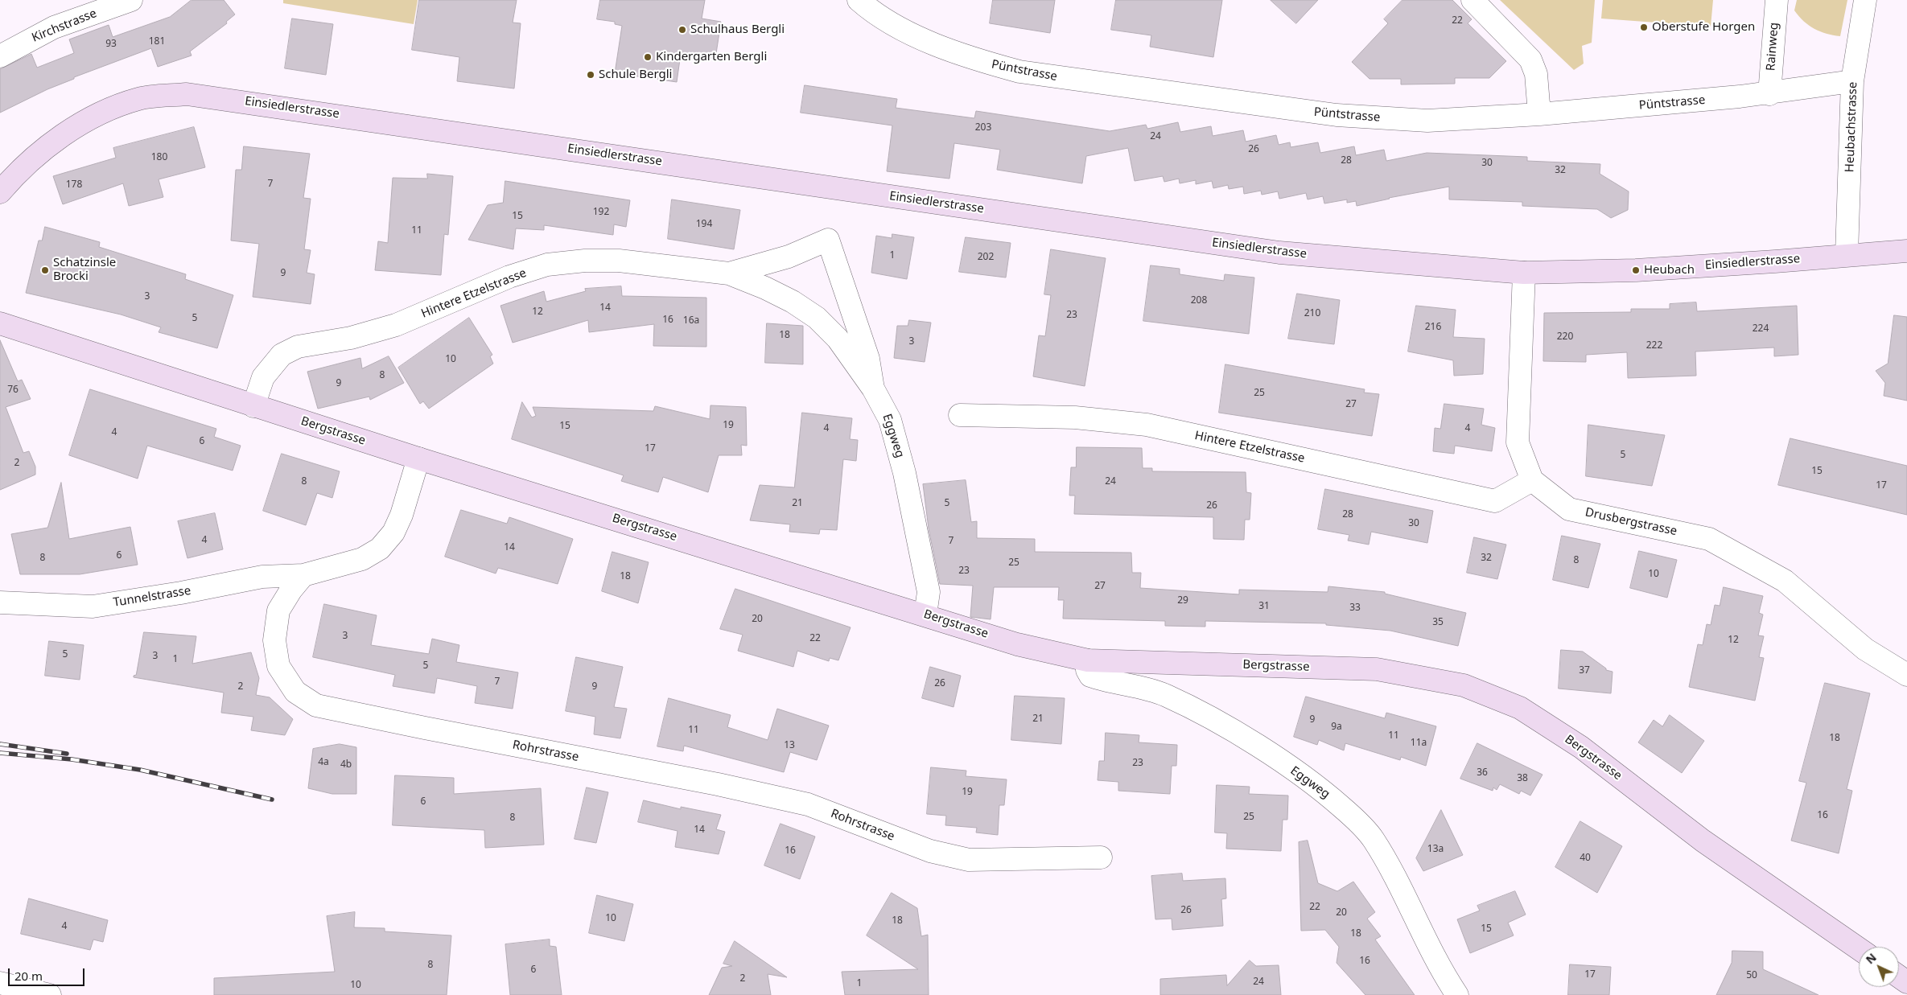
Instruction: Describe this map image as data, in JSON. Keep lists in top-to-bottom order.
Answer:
{
  "streets": {
    "street": [
      "Kirchstrasse",
      "Rainweg",
      "Püntstrasse",
      "Einsiedlerstrasse",
      "Heubachstrasse",
      "Hintere Etzelstrasse",
      "Bergstrasse",
      "Eggweg",
      "Drusbergstrasse",
      "Tunnelstrasse",
      "Rohrstrasse"
    ]
  },
  "crossings": [
    ["Rainweg", "Püntstrasse"],
    ["Püntstrasse", "Heubachstrasse"],
    ["Einsiedlerstrasse", "Heubachstrasse"],
    ["Hintere Etzelstrasse", "Bergstrasse"],
    ["Hintere Etzelstrasse", "Eggweg"],
    ["Hintere Etzelstrasse", "Drusbergstrasse"],
    ["Bergstrasse", "Eggweg"],
    ["Tunnelstrasse", "Rohrstrasse"]
  ],
  "places": [
    "Oberstufe Horgen",
    "Schulhaus Bergli",
    "Kindergarten Bergli",
    "Schule Bergli",
    "Schatzinsle Brocki",
    "Heubach"
  ],
  "house_numbers": [
    "22",
    "181",
    "93",
    "203",
    "24",
    "26",
    "180",
    "28",
    "30",
    "32",
    "7",
    "178",
    "192",
    "15",
    "194",
    "11",
    "1",
    "202",
    "9",
    "3",
    "208",
    "14",
    "12",
    "210",
    "23",
    "5",
    "16",
    "16a",
    "216",
    "224",
    "18",
    "220",
    "3",
    "222",
    "10",
    "8",
    "9",
    "76",
    "25",
    "27",
    "19",
    "15",
    "4",
    "4",
    "4",
    "6",
    "17",
    "5",
    "2",
    "15",
    "8",
    "24",
    "17",
    "21",
    "5",
    "26",
    "28",
    "30",
    "4",
    "7",
    "14",
    "6",
    "8",
    "32",
    "8",
    "25",
    "23",
    "10",
    "18",
    "27",
    "29",
    "31",
    "33",
    "20",
    "35",
    "3",
    "22",
    "12",
    "5",
    "3",
    "1",
    "5",
    "37",
    "7",
    "26",
    "2",
    "9",
    "21",
    "9",
    "9a",
    "11",
    "11",
    "18",
    "11a",
    "13",
    "4a",
    "23",
    "4b",
    "36",
    "38",
    "19",
    "6",
    "16",
    "25",
    "8",
    "14",
    "13a",
    "16",
    "40",
    "22",
    "26",
    "20",
    "10",
    "18",
    "4",
    "15",
    "18",
    "16",
    "8",
    "6",
    "17",
    "50",
    "2",
    "24",
    "1",
    "10"
  ],
  "scale_bar": "20 m",
  "north": "top left"
}
